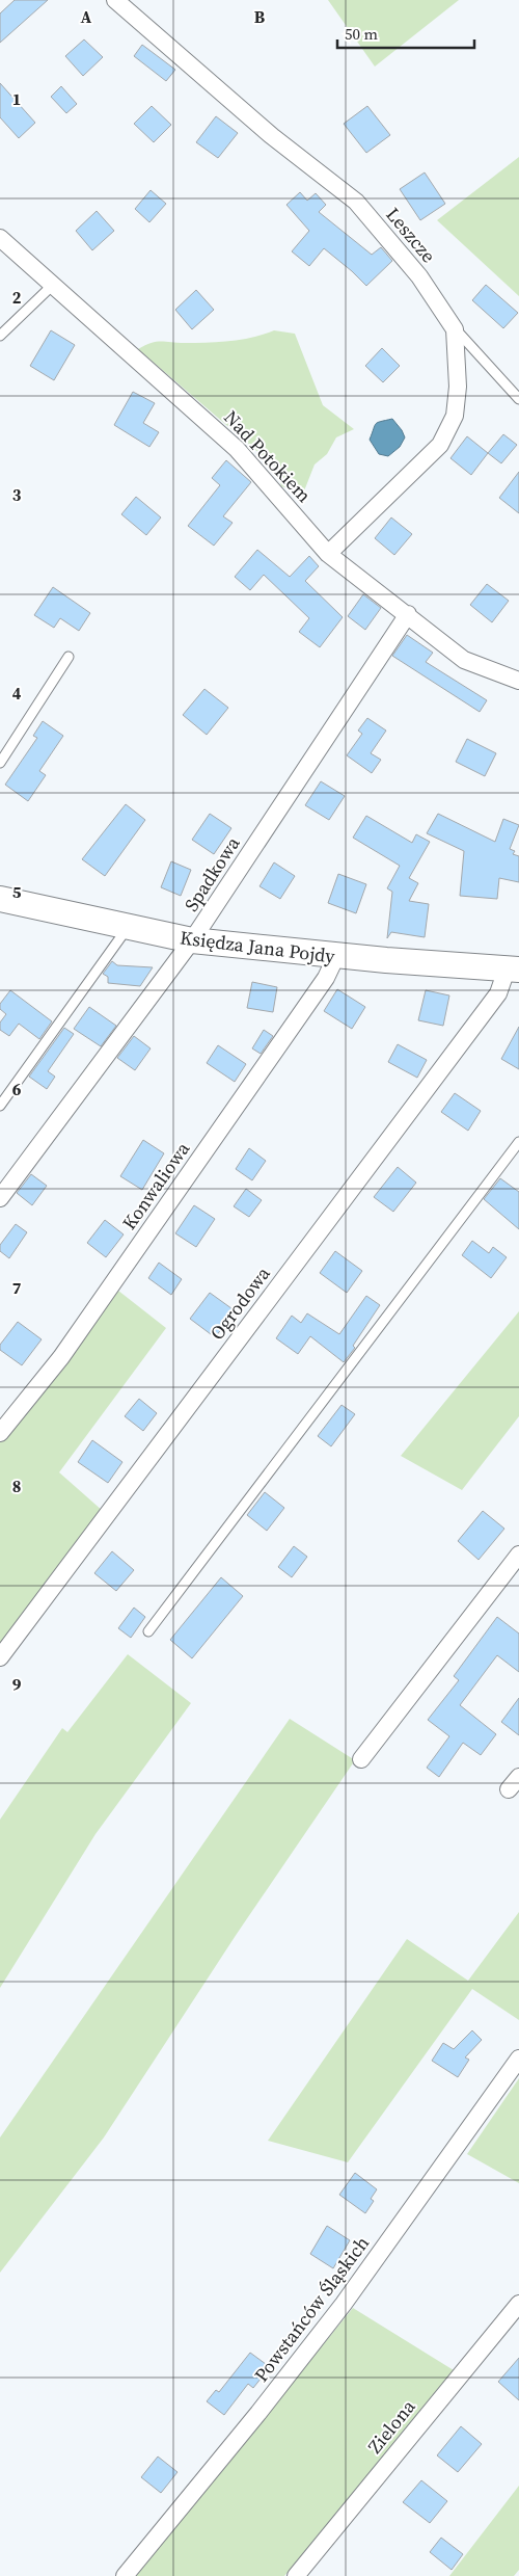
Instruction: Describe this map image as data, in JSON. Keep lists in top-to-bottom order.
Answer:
{
  "streets": {
    "street": [
      "Leszcze",
      "Nad Potokiem",
      "Spadkowa",
      "Księdza Jana Pojdy",
      "Konwaliowa",
      "Ogrodowa",
      "Powstańców Śląskich",
      "Zielona"
    ]
  },
  "crossings": [
    ["Leszcze", "Nad Potokiem"],
    ["Nad Potokiem", "Spadkowa"],
    ["Spadkowa", "Księdza Jana Pojdy"],
    ["Księdza Jana Pojdy", "Konwaliowa"],
    ["Księdza Jana Pojdy", "Ogrodowa"]
  ],
  "scale_bar": "50 m",
  "grid": {
    "columns": ["A", "B"],
    "rows": [
      "1",
      "2",
      "3",
      "4",
      "5",
      "6",
      "7",
      "8",
      "9"
    ]
  }
}
